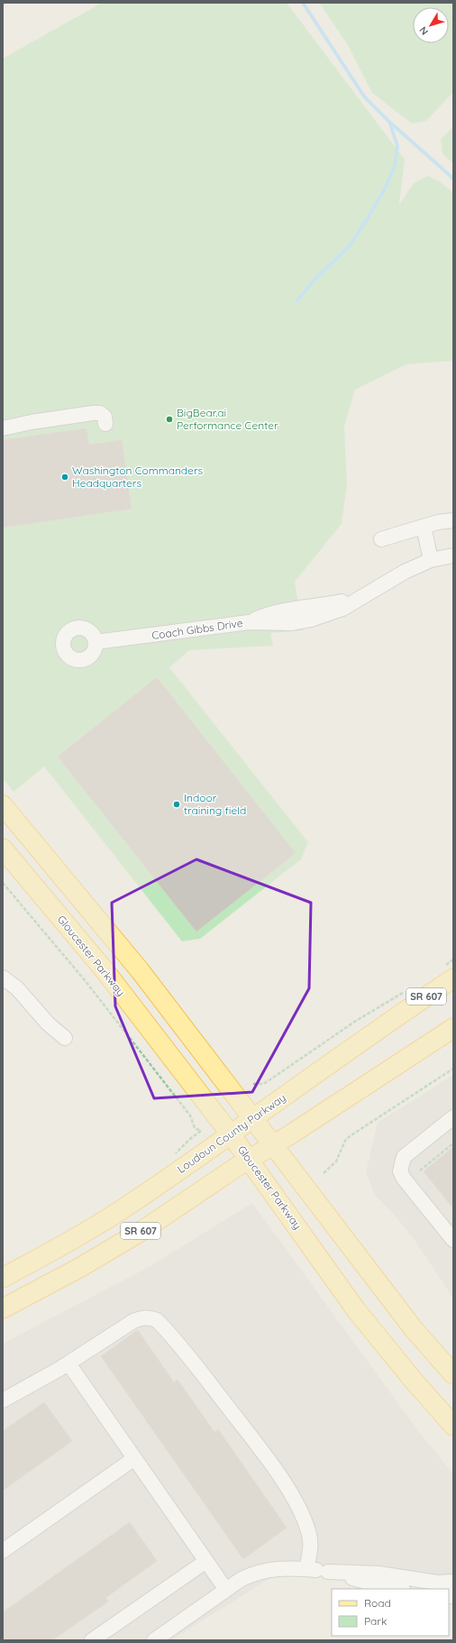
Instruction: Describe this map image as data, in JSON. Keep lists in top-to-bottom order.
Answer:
{
  "streets": {
    "main road": ["Gloucester Parkway", "SR 607", "Loudoun County Parkway"],
    "street": ["Coach Gibbs Drive"]
  },
  "crossings": [
    ["Gloucester Parkway", "SR 607"],
    ["Gloucester Parkway", "Loudoun County Parkway"]
  ],
  "places": ["BigBear.ai Performance Center", "Washington Commanders Headquarters", "Indoor training field"],
  "legend": ["Road", "Park"],
  "north": "bottom left"
}
